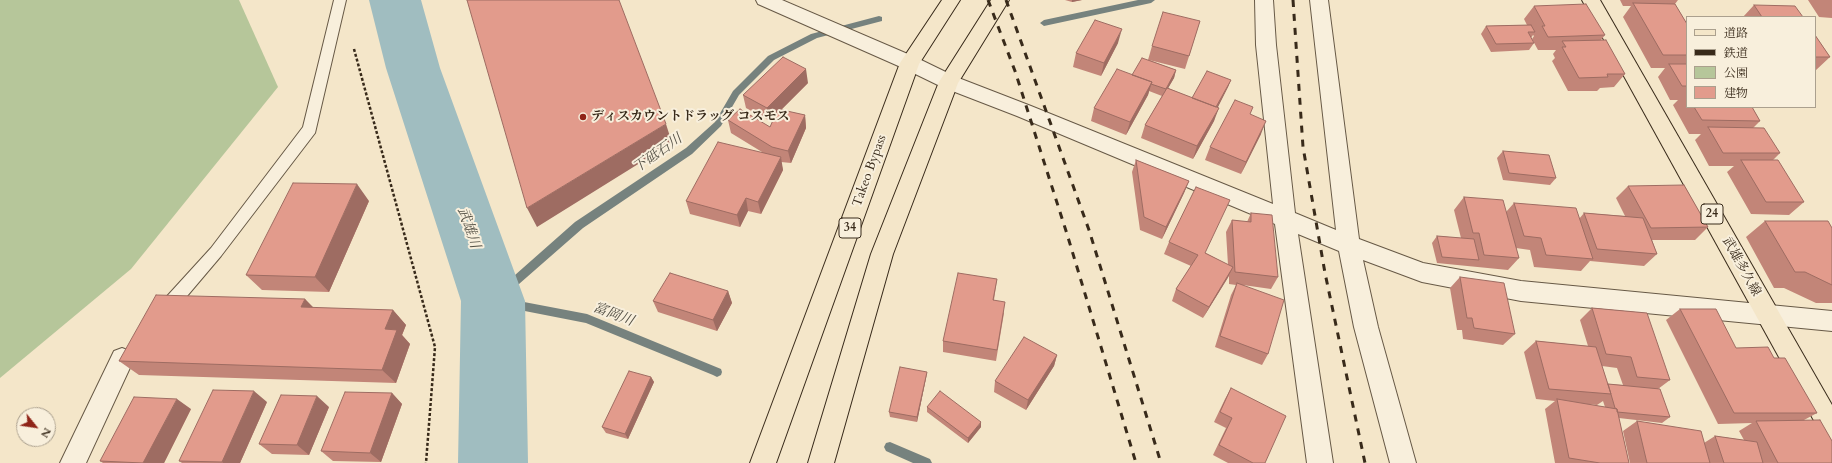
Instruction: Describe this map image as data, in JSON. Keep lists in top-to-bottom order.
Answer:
{
  "streets": {
    "main road": [
      "Takeo Bypass",
      "24",
      "34",
      "武雄多久線"
    ]
  },
  "water": ["下砥石川", "武雄川", "富岡川"],
  "places": ["ディスカウントドラッグ コスモス"],
  "legend": [
    "道路",
    "鉄道",
    "公園",
    "建物"
  ],
  "north": "bottom right"
}
